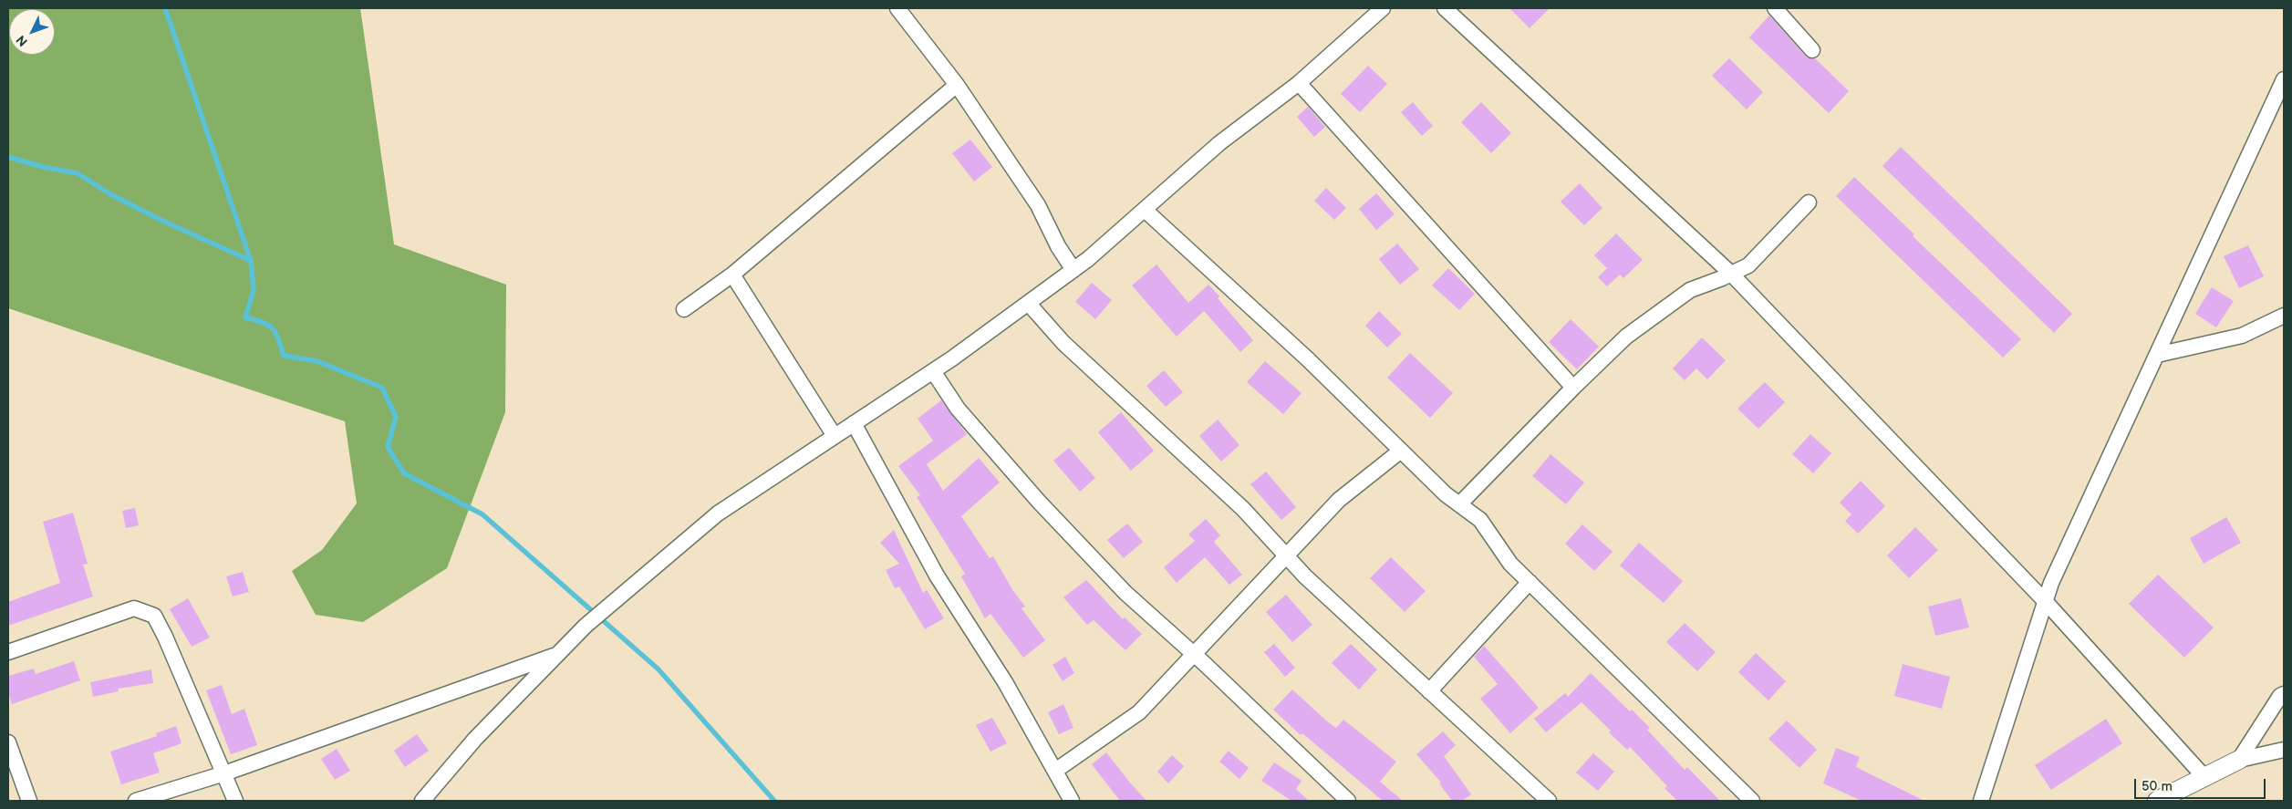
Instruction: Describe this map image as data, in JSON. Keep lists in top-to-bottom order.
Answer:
{
  "scale_bar": "50 m",
  "north": "bottom left"
}
